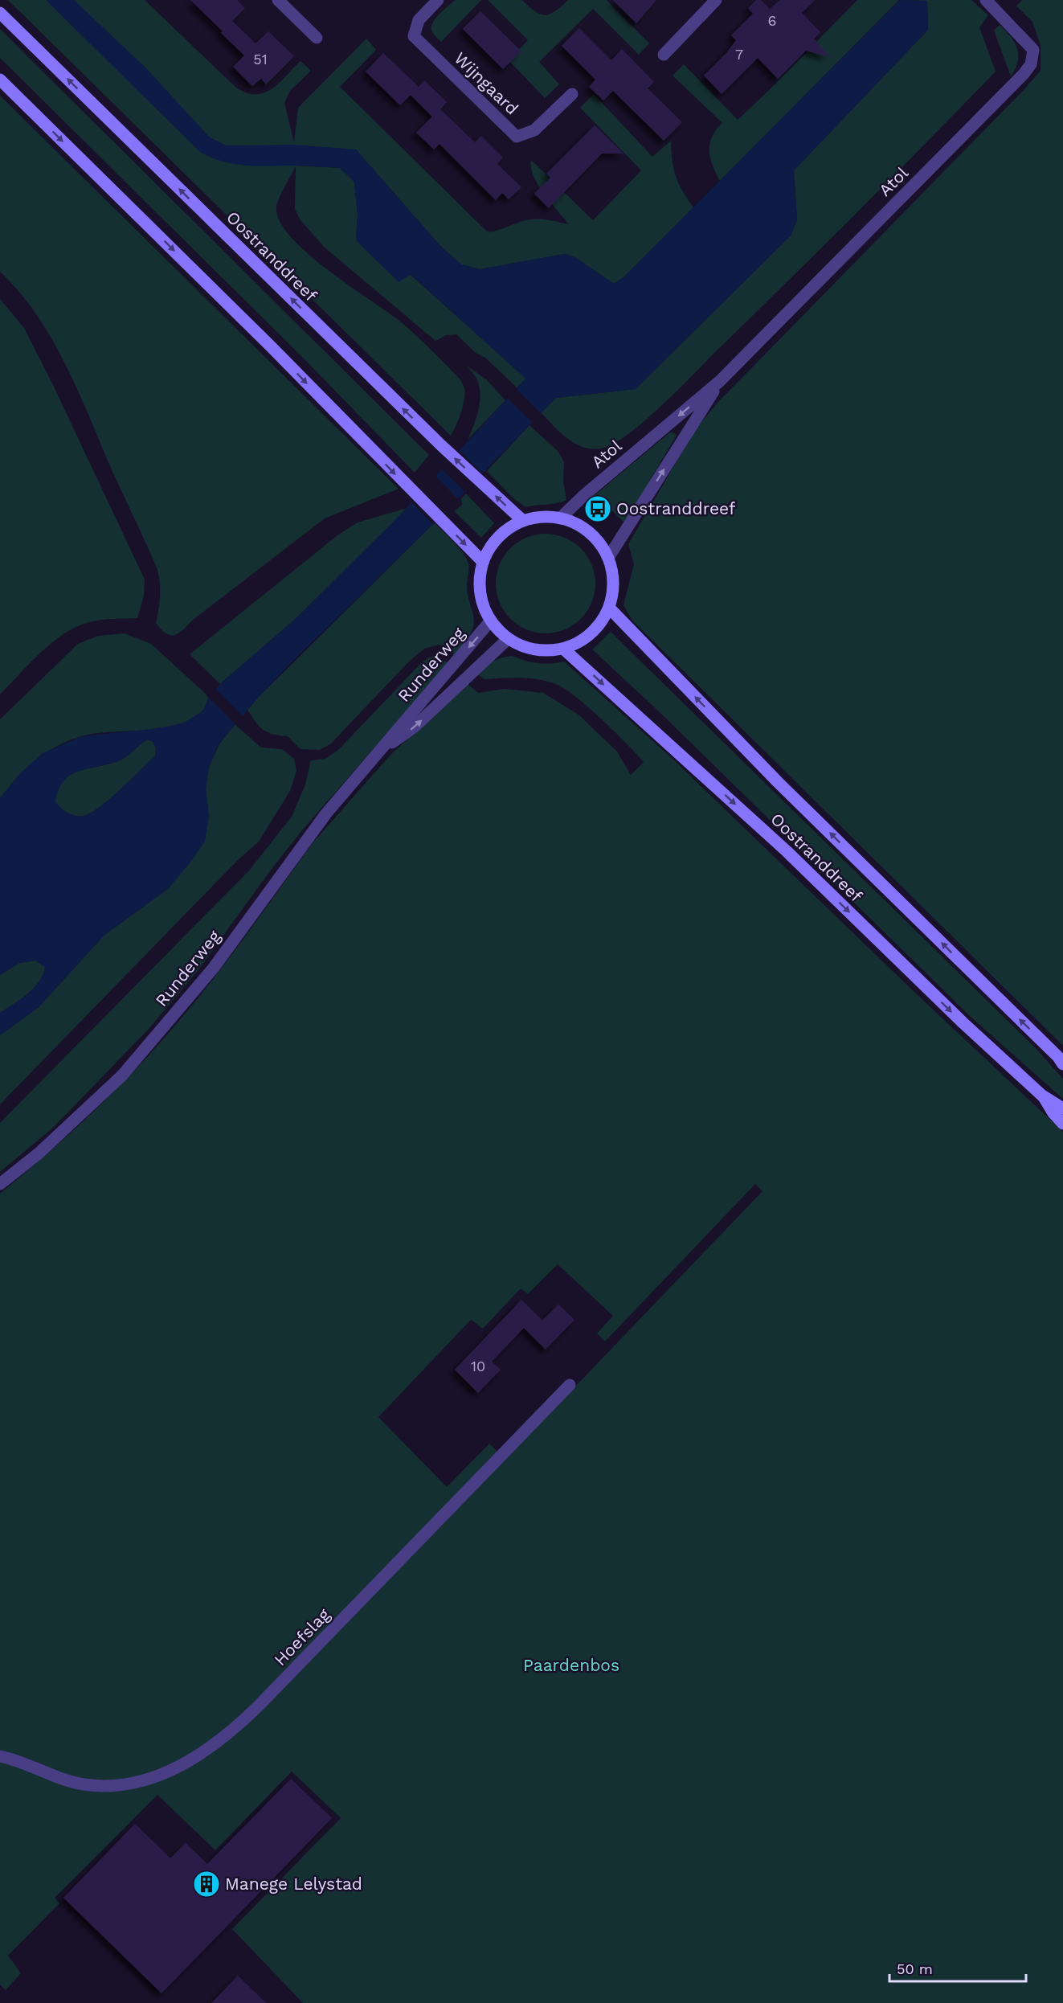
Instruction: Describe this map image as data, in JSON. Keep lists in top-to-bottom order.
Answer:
{
  "streets": {
    "main road": ["Oostranddreef"],
    "street": [
      "Wijngaard",
      "Atol",
      "Runderweg",
      "Hoefslag"
    ]
  },
  "crossings": [
    ["Atol", "Oostranddreef"],
    ["Atol", "Runderweg"],
    ["Oostranddreef", "Runderweg"]
  ],
  "parks": ["Paardenbos"],
  "places": {
    "bus stop": ["Oostranddreef"],
    "building": ["Manege Lelystad"]
  },
  "house_numbers": [
    "6",
    "7",
    "51",
    "10"
  ],
  "scale_bar": "50 m"
}
